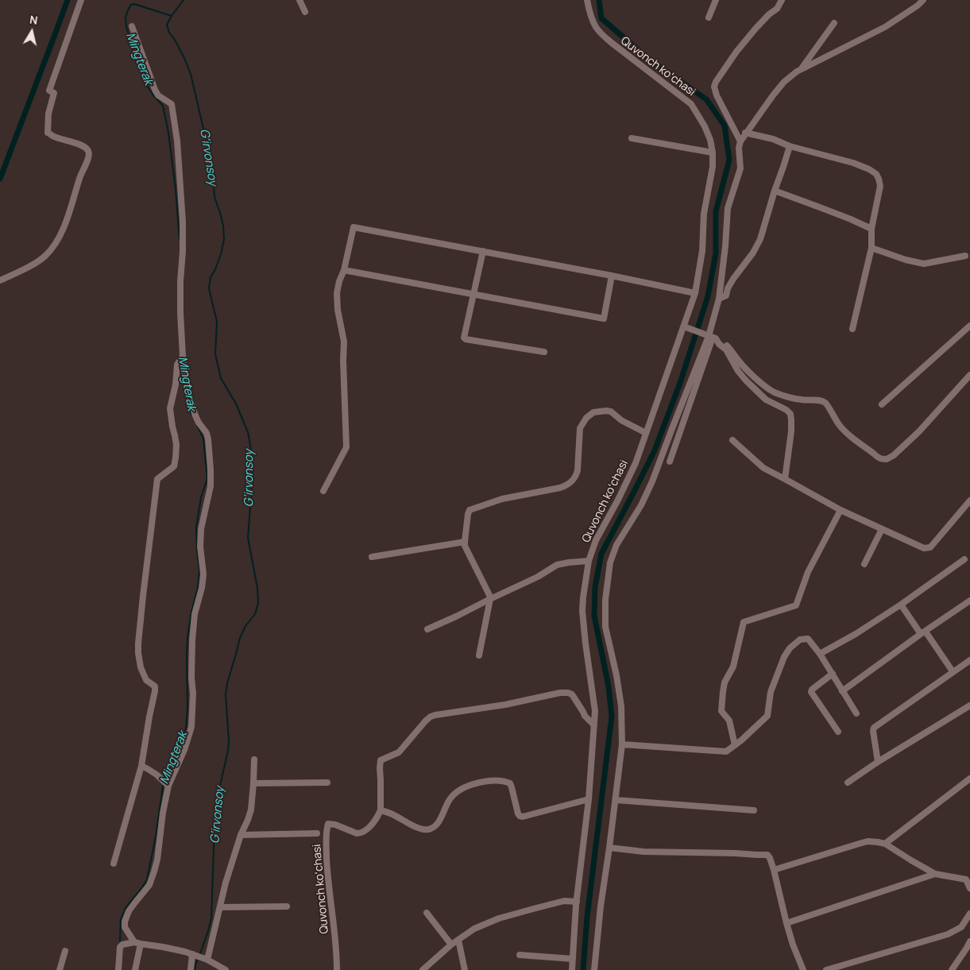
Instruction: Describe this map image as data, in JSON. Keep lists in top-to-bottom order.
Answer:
{
  "streets": {
    "street": ["Quvonch koʻchasi"]
  },
  "water": ["Mingterak", "G‘irvonsoy"],
  "north": "top"
}
